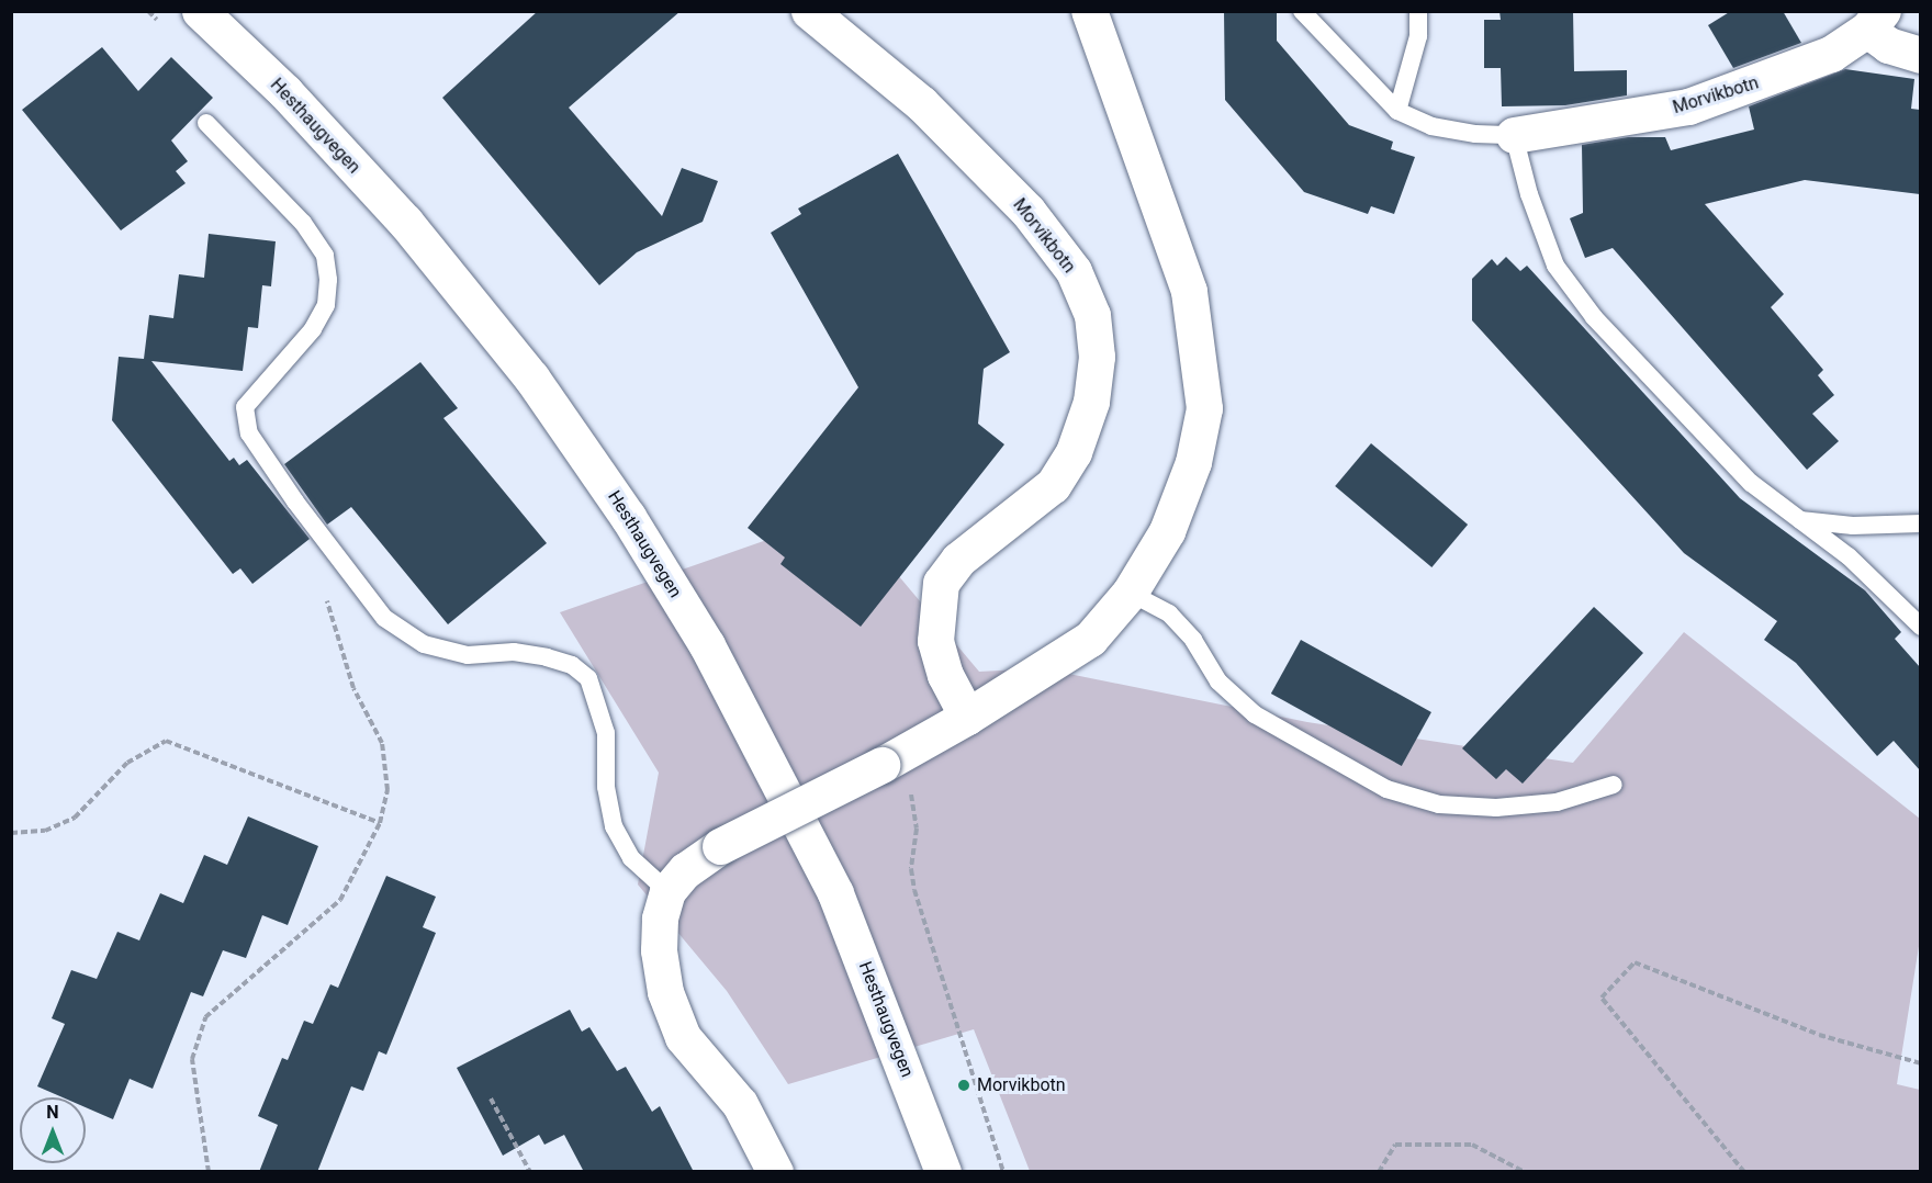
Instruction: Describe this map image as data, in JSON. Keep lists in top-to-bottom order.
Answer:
{
  "streets": {
    "street": ["Morvikbotn", "Hesthaugvegen"]
  },
  "places": ["Morvikbotn"],
  "north": "top"
}
